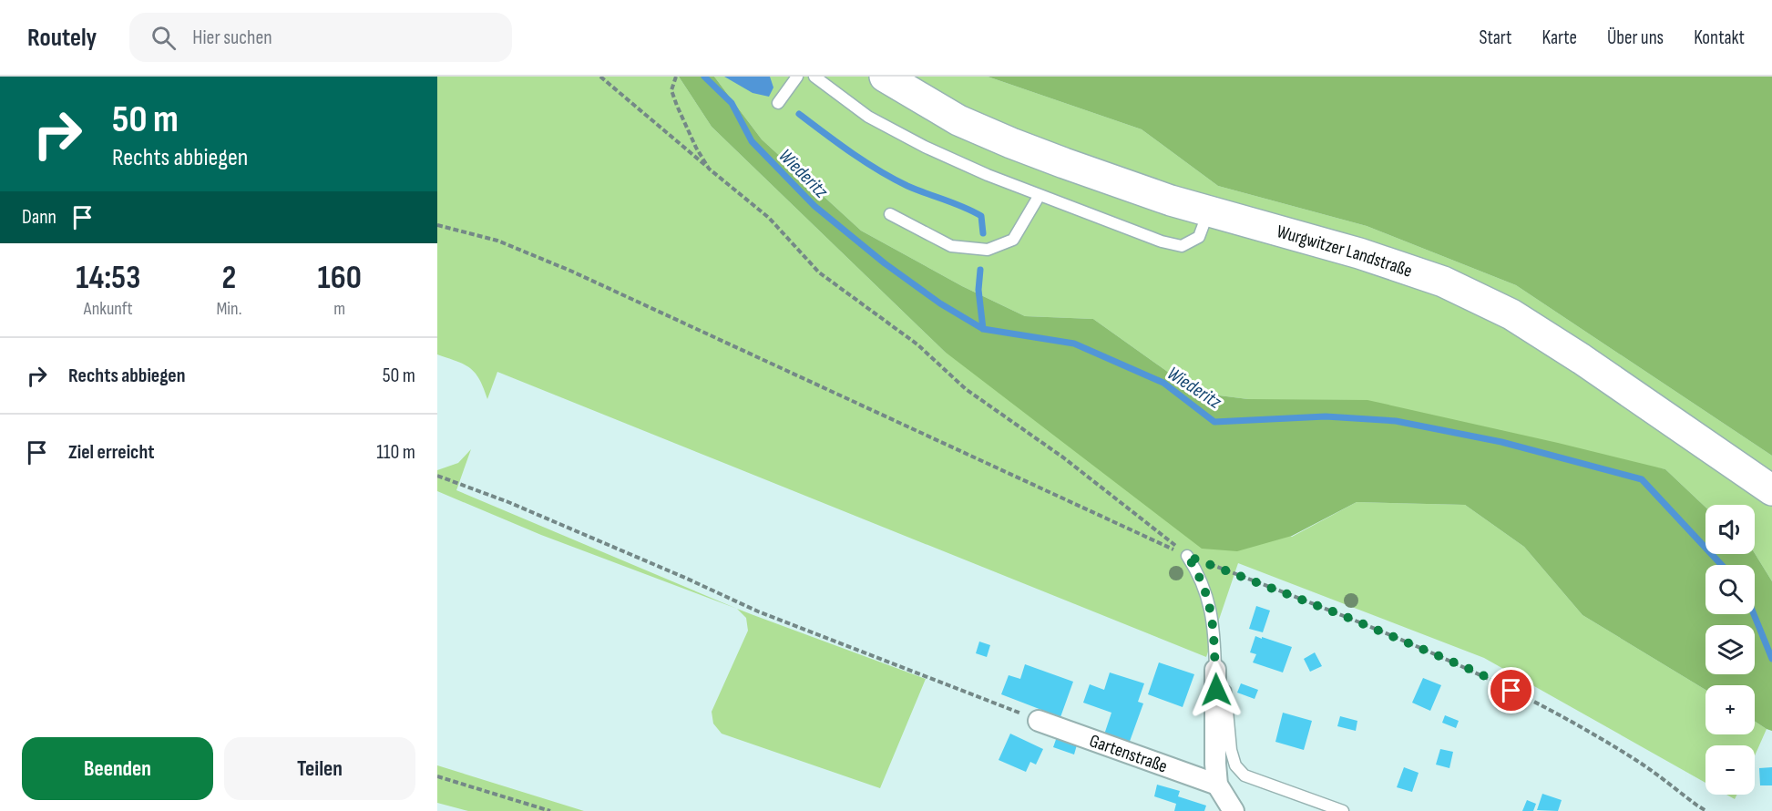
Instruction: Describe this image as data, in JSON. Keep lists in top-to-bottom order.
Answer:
{
  "streets": {
    "main road": ["Wurgwitzer Landstraße"],
    "street": ["Gartenstraße"]
  },
  "water": ["Wiederitz"],
  "page": {
    "header": "Routely",
    "search": "Hier suchen",
    "nav": [
      "Start",
      "Karte",
      "Über uns",
      "Kontakt"
    ],
    "turn": ["50 m", "Rechts abbiegen"],
    "then": "Dann",
    "eta": [
      "14:53",
      "Ankunft",
      "2",
      "Min.",
      "160",
      "m"
    ],
    "list": [
      {
        "name": "Rechts abbiegen",
        "value": "50 m"
      },
      {
        "name": "Ziel erreicht",
        "value": "110 m"
      }
    ],
    "map_buttons": ["+", "−"],
    "buttons": ["Beenden", "Teilen"]
  }
}
